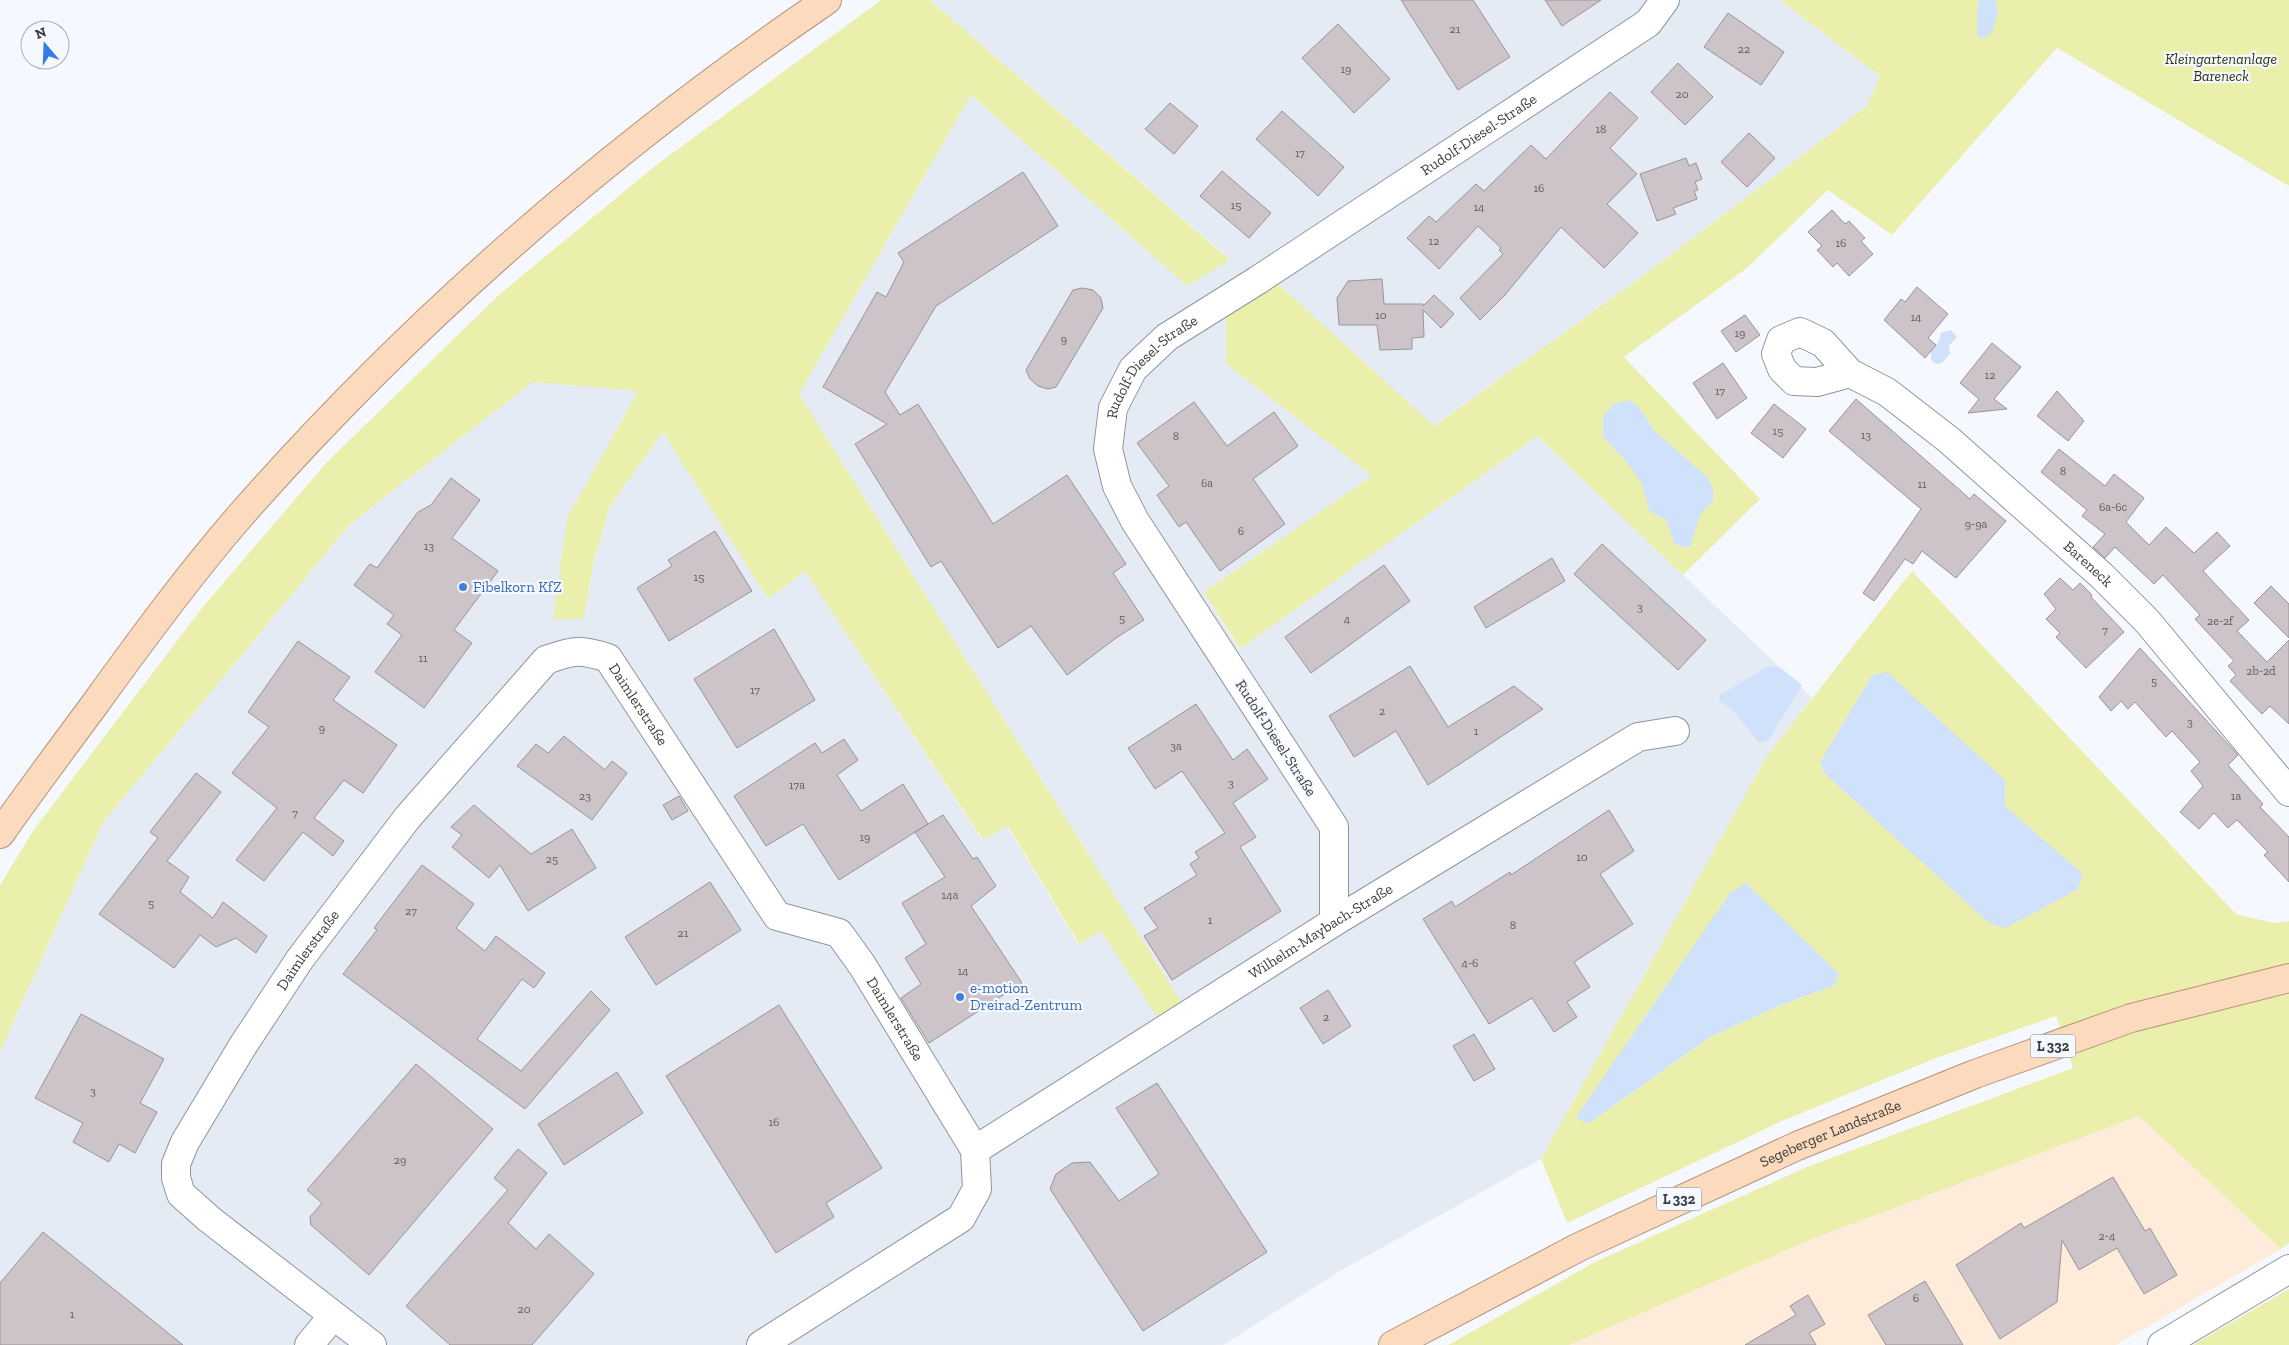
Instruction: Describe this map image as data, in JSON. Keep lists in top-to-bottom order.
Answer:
{
  "streets": {
    "main road": ["L 332", "Segeberger Landstraße"],
    "street": [
      "Rudolf-Diesel-Straße",
      "Bareneck",
      "Daimlerstraße",
      "Wilhelm-Maybach-Straße"
    ]
  },
  "crossings": [
    ["Rudolf-Diesel-Straße", "Wilhelm-Maybach-Straße"],
    ["Daimlerstraße", "Wilhelm-Maybach-Straße"]
  ],
  "parks": ["Kleingartenanlage Bareneck"],
  "places": ["Fibelkorn KfZ", "e-motion Dreirad-Zentrum"],
  "house_numbers": [
    "21",
    "22",
    "19",
    "20",
    "18",
    "17",
    "16",
    "15",
    "14",
    "12",
    "16",
    "10",
    "14",
    "19",
    "9",
    "12",
    "17",
    "15",
    "13",
    "8",
    "8",
    "6a",
    "11",
    "6a-6c",
    "9-9a",
    "6",
    "13",
    "15",
    "3",
    "5",
    "4",
    "2e-2f",
    "7",
    "11",
    "2b-2d",
    "5",
    "17",
    "2",
    "3",
    "9",
    "1",
    "3a",
    "3",
    "17a",
    "23",
    "1a",
    "7",
    "19",
    "10",
    "25",
    "14a",
    "5",
    "27",
    "1",
    "8",
    "21",
    "4-6",
    "14",
    "2",
    "3",
    "16",
    "29",
    "2-4",
    "6",
    "20",
    "1"
  ],
  "north": "top"
}
